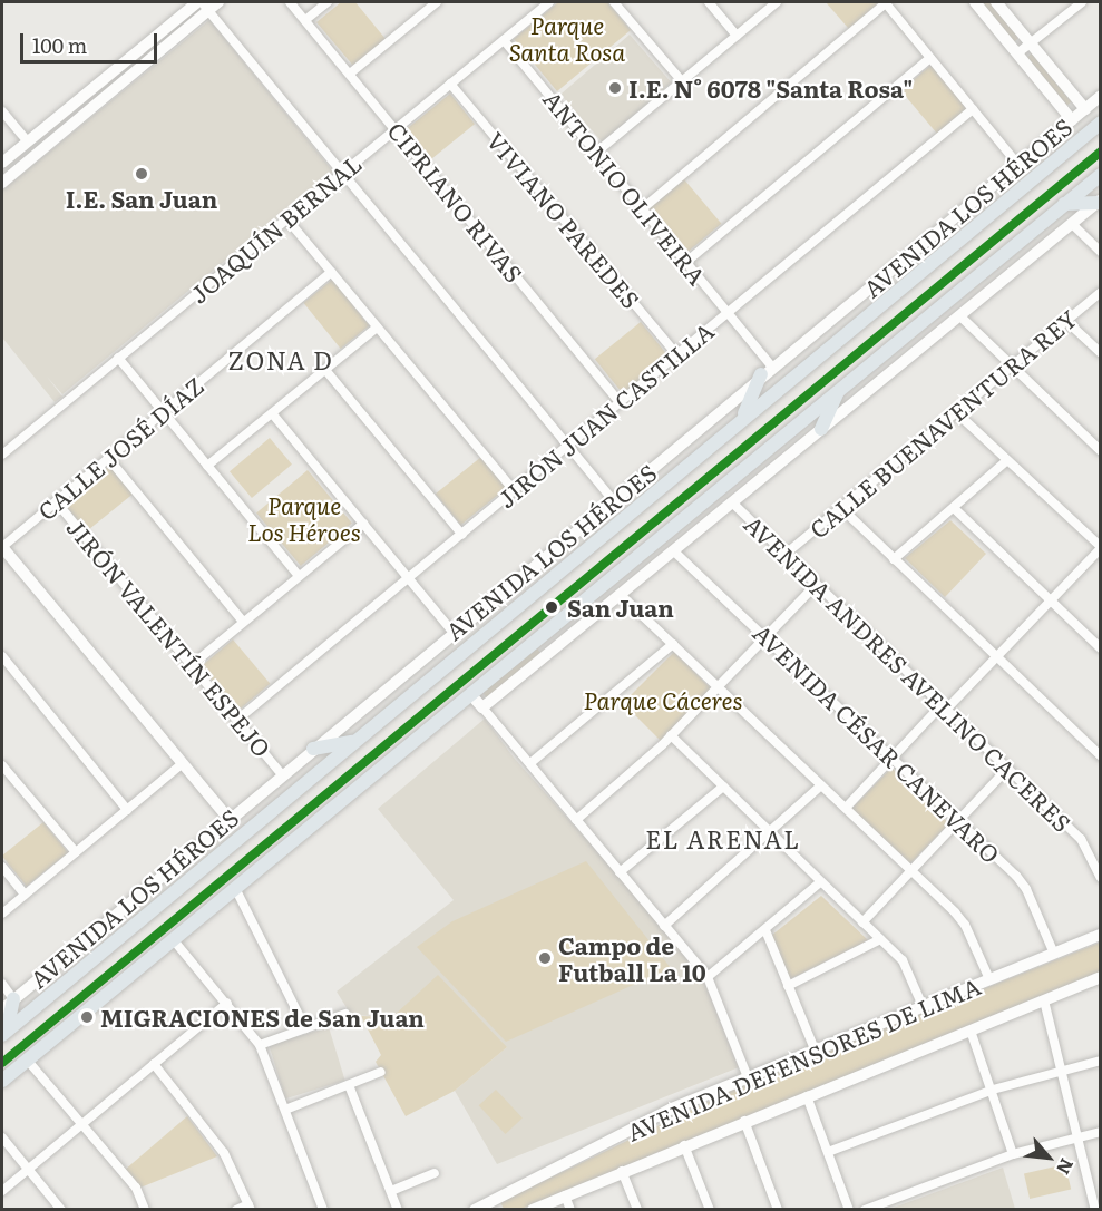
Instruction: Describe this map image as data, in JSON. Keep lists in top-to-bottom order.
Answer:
{
  "streets": {
    "main road": ["AVENIDA LOS HÉROES"],
    "street": [
      "ANTONIO OLIVEIRA",
      "CIPRIANO RIVAS",
      "VIVIANO PAREDES",
      "JOAQUÍN BERNAL",
      "JIRÓN JUAN CASTILLA",
      "CALLE BUENAVENTURA REY",
      "CALLE JOSÉ DÍAZ",
      "JIRÓN VALENTÍN ESPEJO",
      "AVENIDA ANDRES AVELINO CACERES",
      "AVENIDA CÉSAR CANEVARO",
      "AVENIDA DEFENSORES DE LIMA"
    ]
  },
  "crossings": [
    ["ANTONIO OLIVEIRA", "AVENIDA LOS HÉROES"],
    ["ANTONIO OLIVEIRA", "JOAQUÍN BERNAL"],
    ["ANTONIO OLIVEIRA", "JIRÓN JUAN CASTILLA"],
    ["CIPRIANO RIVAS", "JOAQUÍN BERNAL"],
    ["CIPRIANO RIVAS", "JIRÓN JUAN CASTILLA"],
    ["AVENIDA LOS HÉROES", "JIRÓN VALENTÍN ESPEJO"],
    ["VIVIANO PAREDES", "JOAQUÍN BERNAL"],
    ["VIVIANO PAREDES", "JIRÓN JUAN CASTILLA"],
    ["JIRÓN JUAN CASTILLA", "JIRÓN VALENTÍN ESPEJO"],
    ["CALLE BUENAVENTURA REY", "AVENIDA ANDRES AVELINO CACERES"],
    ["CALLE JOSÉ DÍAZ", "JIRÓN VALENTÍN ESPEJO"],
    ["AVENIDA CÉSAR CANEVARO", "AVENIDA DEFENSORES DE LIMA"]
  ],
  "districts": ["ZONA D", "EL ARENAL"],
  "parks": ["Parque Santa Rosa", "Parque Los Héroes", "Parque Cáceres"],
  "places": [
    "I.E. N° 6078 \"Santa Rosa\"",
    "I.E. San Juan",
    "San Juan",
    "Campo de Futball La 10",
    "MIGRACIONES de San Juan"
  ],
  "scale_bar": "100 m",
  "north": "bottom right"
}
